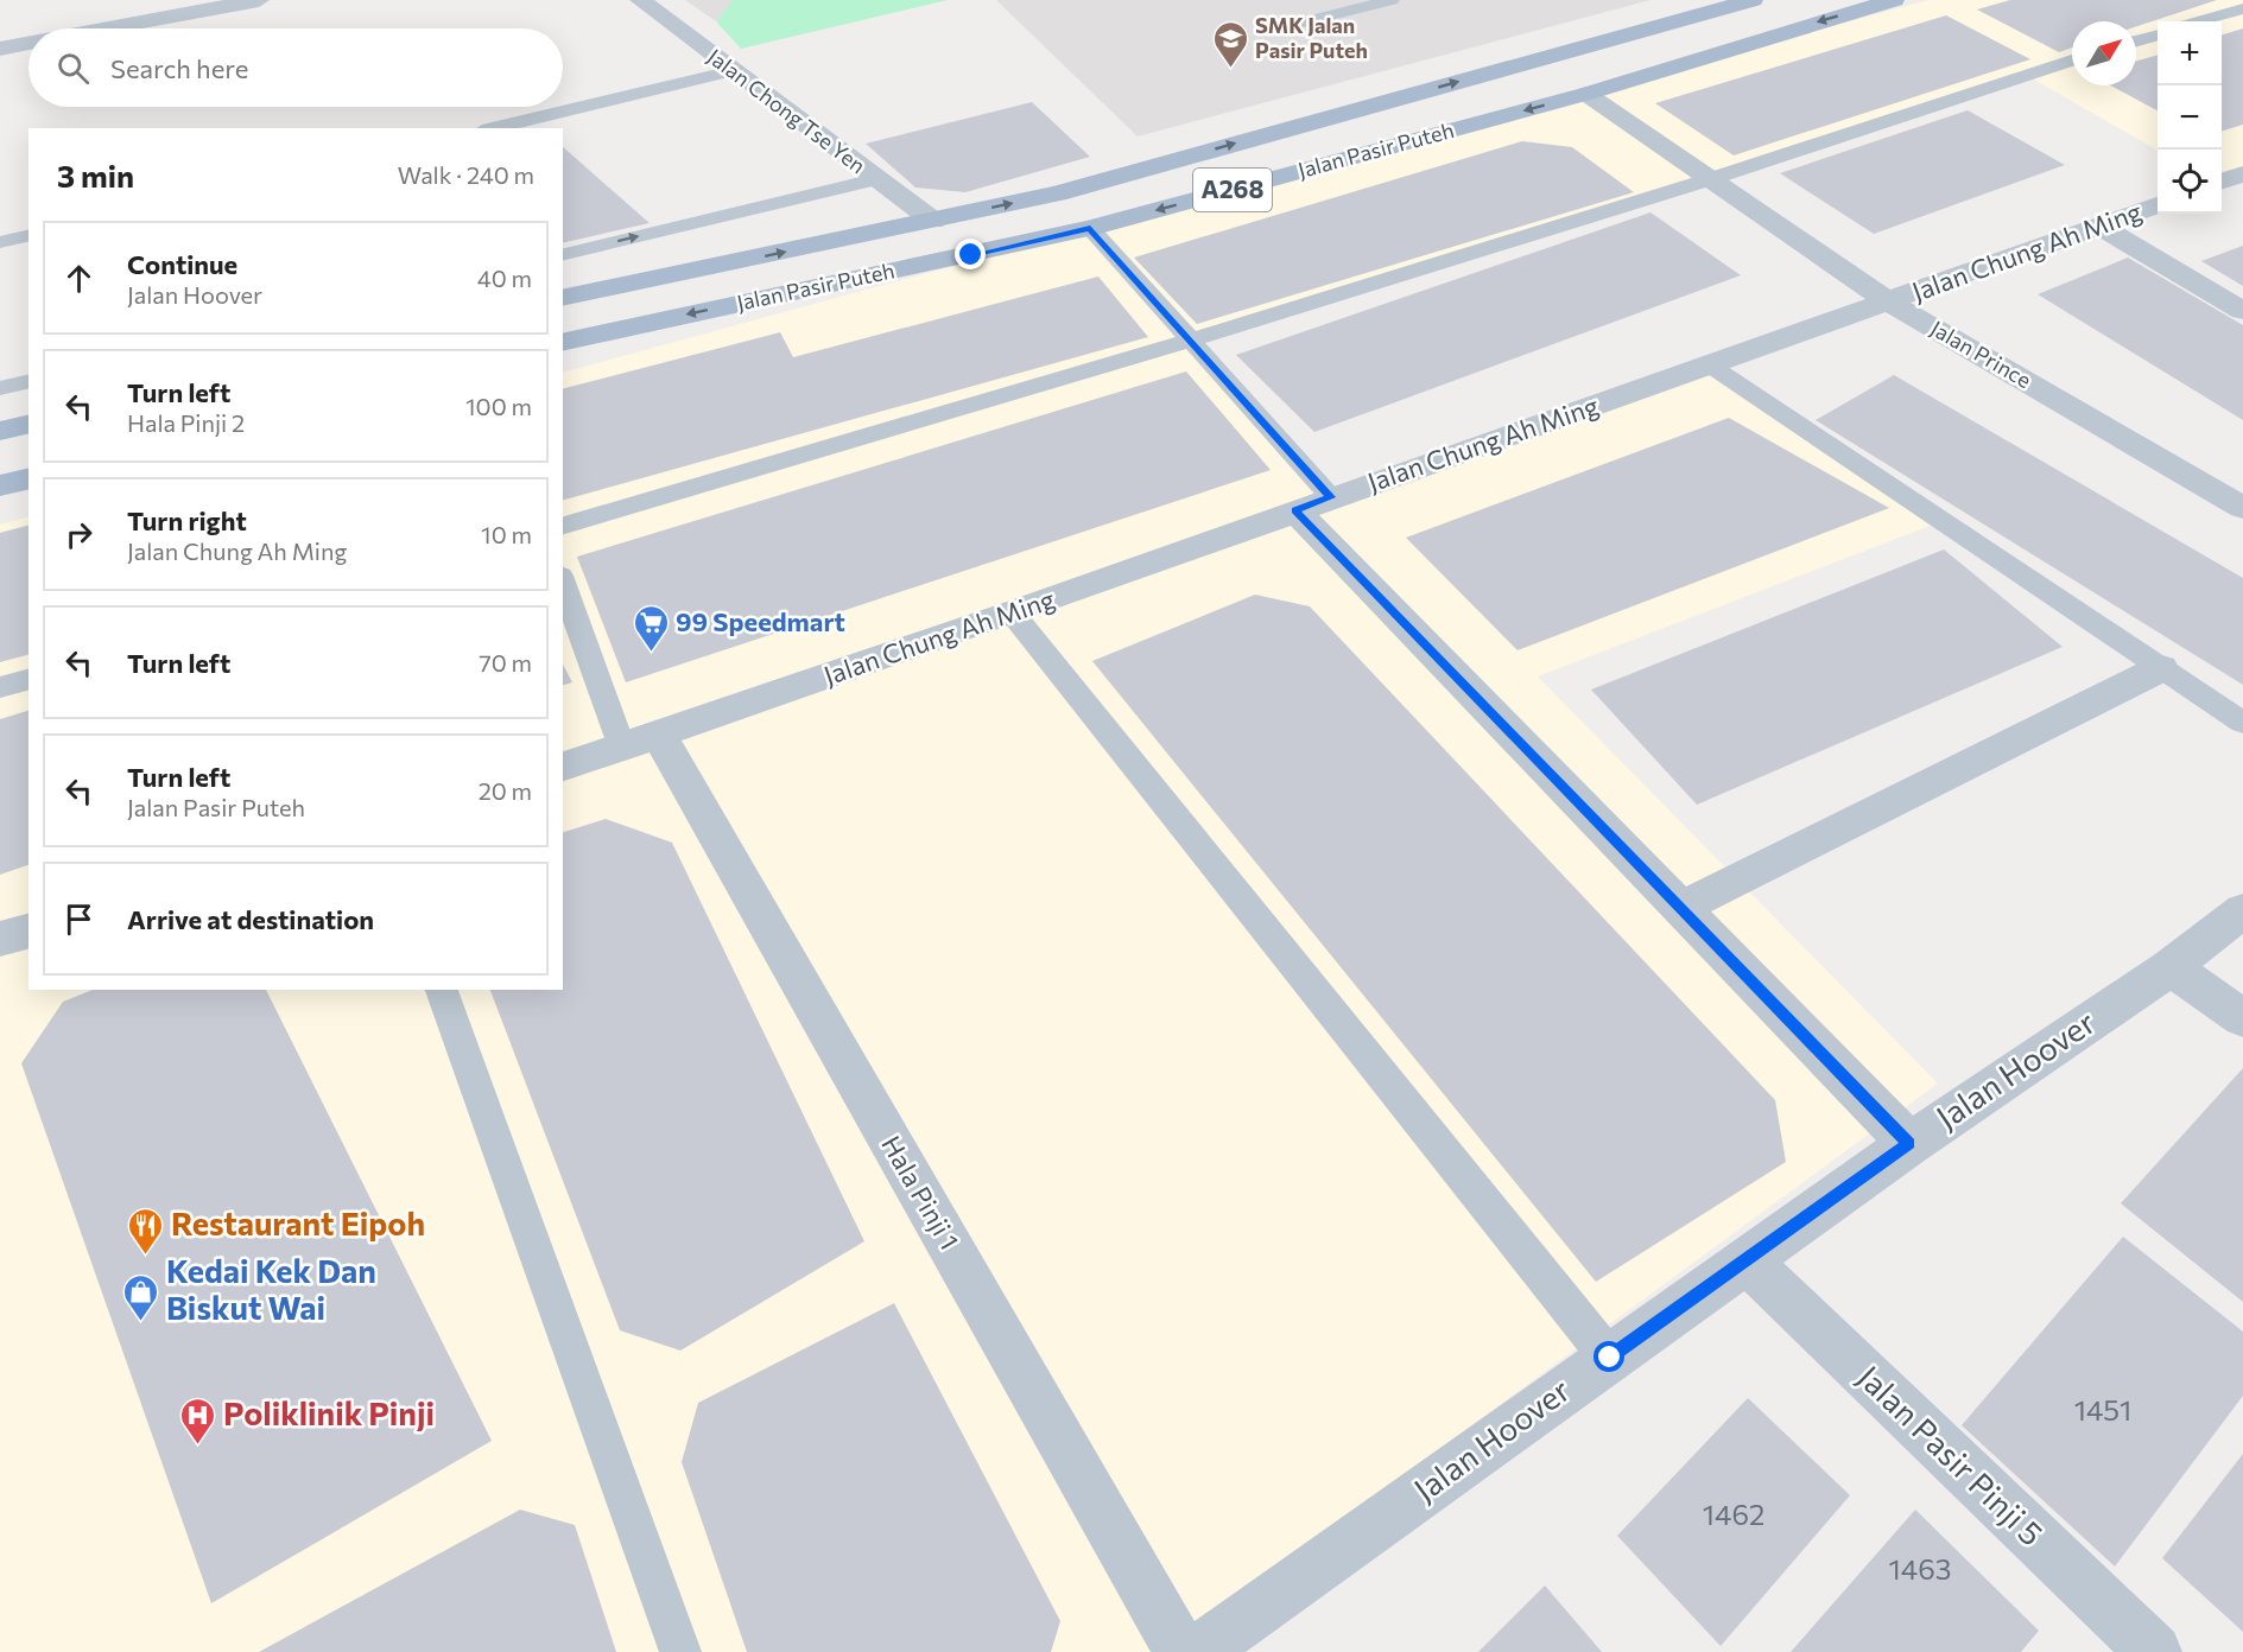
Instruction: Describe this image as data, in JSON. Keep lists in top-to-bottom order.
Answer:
{
  "streets": {
    "main road": ["Jalan Pasir Puteh", "A268"],
    "street": [
      "Jalan Chong Tse Yen",
      "Jalan Chung Ah Ming",
      "Jalan Prince",
      "Jalan Hoover",
      "Hala Pinji 1",
      "Jalan Pasir Pinji 5"
    ]
  },
  "crossings": [
    ["Jalan Chong Tse Yen", "Jalan Pasir Puteh"],
    ["Jalan Pasir Puteh", "Jalan Prince"],
    ["Jalan Chung Ah Ming", "Jalan Prince"],
    ["Jalan Chung Ah Ming", "Hala Pinji 1"],
    ["Jalan Hoover", "Jalan Pasir Pinji 5"]
  ],
  "places": {
    "school or university": ["SMK Jalan Pasir Puteh"],
    "supermarket": ["99 Speedmart"],
    "restaurant": ["Restaurant Eipoh"],
    "shop": ["Kedai Kek Dan Biskut Wai"],
    "hospital": ["Poliklinik Pinji"]
  },
  "house_numbers": ["1451", "1462", "1463"],
  "north": "top right",
  "page": {
    "map_buttons": ["+", "−"],
    "search": "Search here",
    "heading": ["3 min", "Walk · 240 m"],
    "list": [
      ["Continue", "Jalan Hoover", "40 m"],
      ["Turn left", "Hala Pinji 2", "100 m"],
      ["Turn right", "Jalan Chung Ah Ming", "10 m"],
      ["Turn left", "70 m"],
      ["Turn left", "Jalan Pasir Puteh", "20 m"],
      "Arrive at destination"
    ]
  }
}
